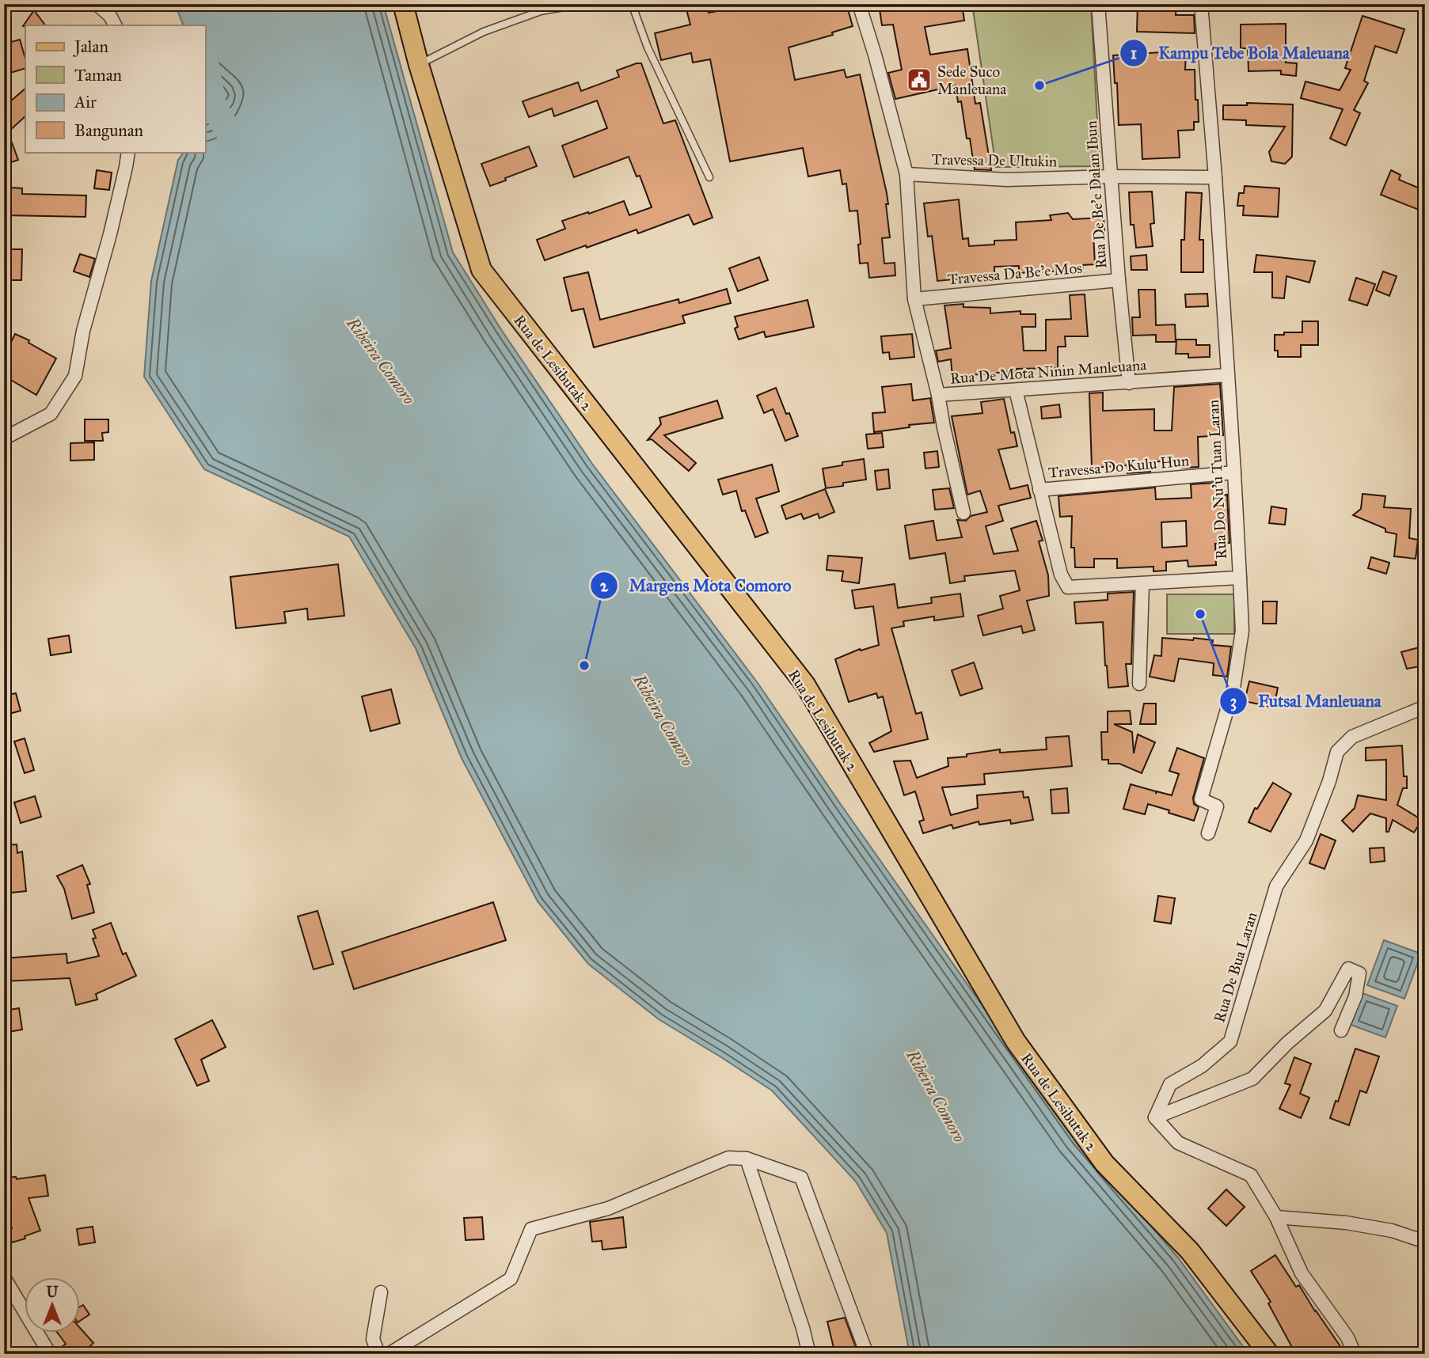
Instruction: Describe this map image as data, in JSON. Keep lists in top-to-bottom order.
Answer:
{
  "streets": {
    "main road": ["Rua de Lesibutak 2"],
    "street": [
      "Travessa De Ultukin",
      "Rua De Be’e Dalan Ibun",
      "Travessa Da Be’e Mos",
      "Rua De Mota Ninin Manleuana",
      "Travessa Do Kulu Hun",
      "Rua Do Nu’u Tuan Laran",
      "Rua De Bua Laran"
    ]
  },
  "crossings": [
    ["Travessa De Ultukin", "Rua De Be’e Dalan Ibun"],
    ["Travessa De Ultukin", "Rua De Mota Ninin Manleuana"],
    ["Travessa De Ultukin", "Rua Do Nu’u Tuan Laran"],
    ["Rua De Be’e Dalan Ibun", "Travessa Da Be’e Mos"],
    ["Rua De Be’e Dalan Ibun", "Rua De Mota Ninin Manleuana"],
    ["Travessa Da Be’e Mos", "Rua De Mota Ninin Manleuana"],
    ["Rua De Mota Ninin Manleuana", "Rua Do Nu’u Tuan Laran"],
    ["Travessa Do Kulu Hun", "Rua Do Nu’u Tuan Laran"]
  ],
  "water": ["Ribeira Comoro"],
  "places": {
    "public building": ["Sede Suco Manleuana"],
    "other": ["Kampu Tebe Bola Maleuana", "Futsal Manleuana", "Margens Mota Comoro"]
  },
  "legend": [
    "Jalan",
    "Taman",
    "Air",
    "Bangunan"
  ],
  "north": "top"
}
